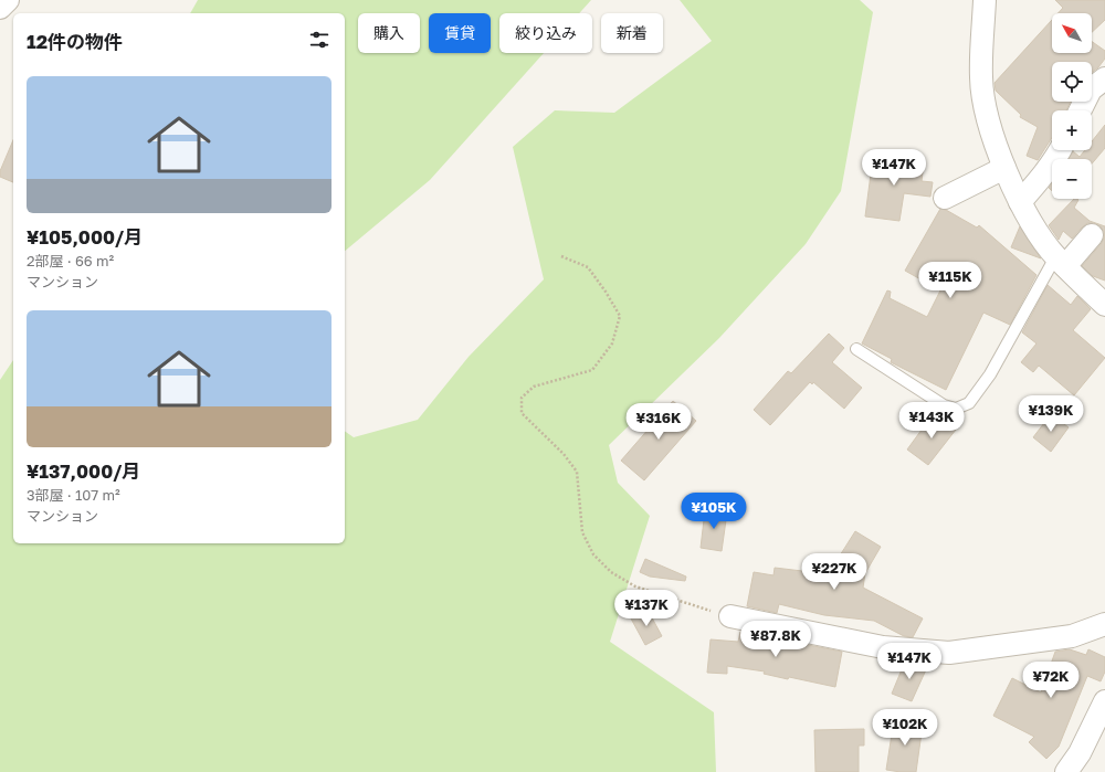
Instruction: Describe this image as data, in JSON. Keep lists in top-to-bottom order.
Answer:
{
  "north": "top left",
  "page": {
    "map_buttons": ["+", "−"],
    "chip": [
      "購入",
      "賃貸",
      "絞り込み",
      "新着"
    ],
    "heading": "12件の物件",
    "list": [
      {
        "name": "¥105,000/月",
        "note": "2部屋 · 66 m² · マンション"
      },
      {
        "name": "¥137,000/月",
        "note": "3部屋 · 107 m² · マンション"
      }
    ],
    "price": [
      "¥147K",
      "¥115K",
      "¥139K",
      "¥143K",
      "¥316K",
      "¥105K",
      "¥227K",
      "¥137K",
      "¥87.8K",
      "¥147K",
      "¥72K",
      "¥102K"
    ]
  }
}
